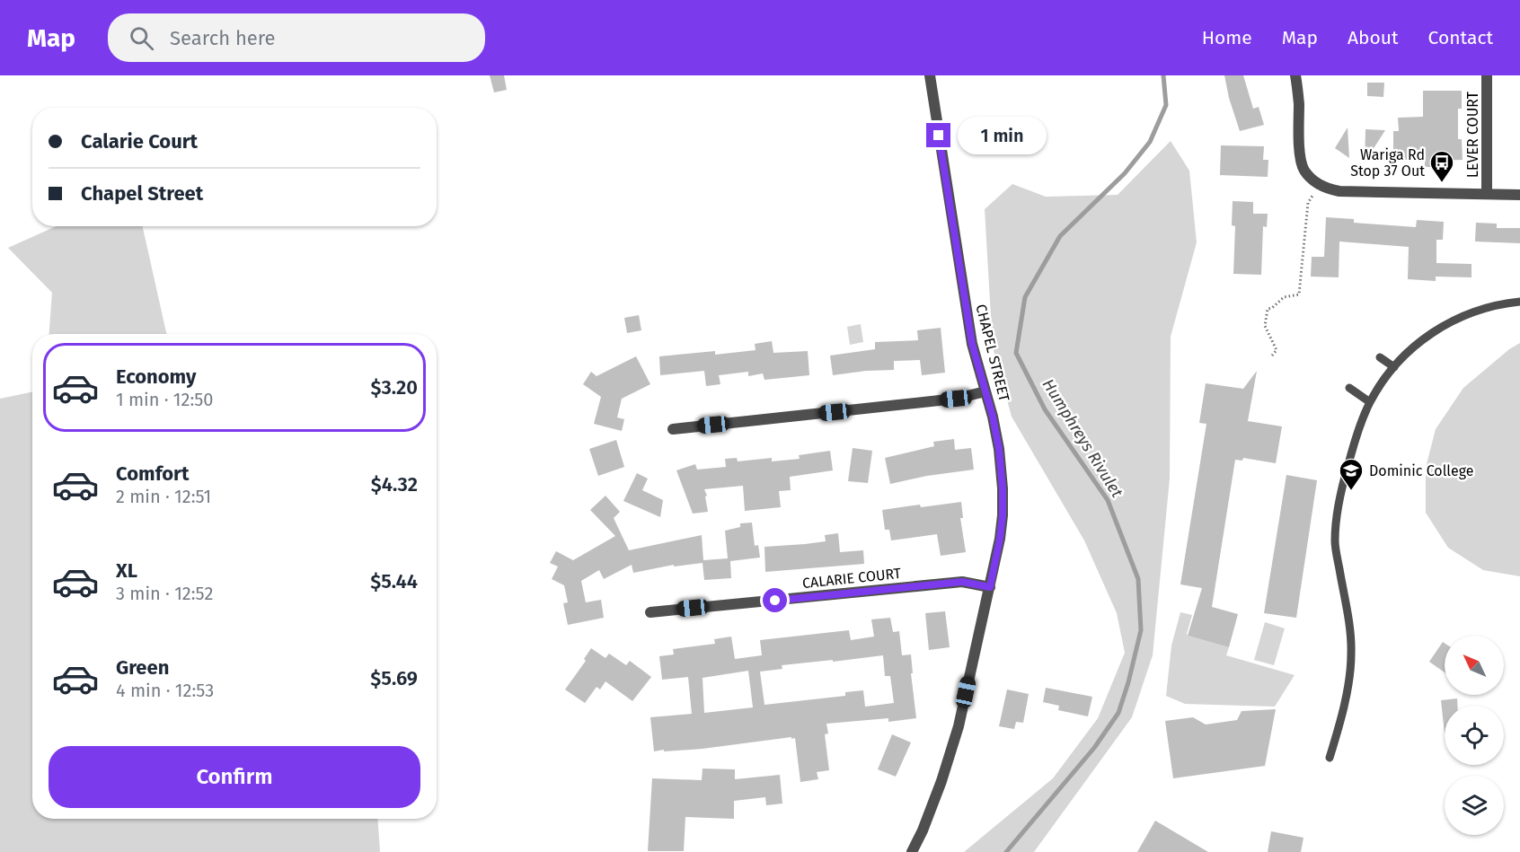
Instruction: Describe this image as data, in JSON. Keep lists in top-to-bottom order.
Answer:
{
  "streets": {
    "street": ["LEVER COURT", "CHAPEL STREET", "CALARIE COURT"]
  },
  "crossings": [
    ["CHAPEL STREET", "CALARIE COURT"]
  ],
  "water": ["Humphreys Rivulet"],
  "places": {
    "bus stop": ["Wariga Rd Stop 37 Out"],
    "school or university": ["Dominic College"]
  },
  "north": "top left",
  "page": {
    "header": "Map",
    "search": "Search here",
    "nav": [
      "Home",
      "Map",
      "About",
      "Contact"
    ],
    "banner": ["Calarie Court", "Chapel Street"],
    "bubble": "1 min",
    "list": [
      {
        "name": "Economy",
        "note": "1 min · 12:50",
        "value": "$3.20"
      },
      {
        "name": "Comfort",
        "note": "2 min · 12:51",
        "value": "$4.32"
      },
      {
        "name": "XL",
        "note": "3 min · 12:52",
        "value": "$5.44"
      },
      {
        "name": "Green",
        "note": "4 min · 12:53",
        "value": "$5.69"
      }
    ],
    "buttons": "Confirm"
  }
}
